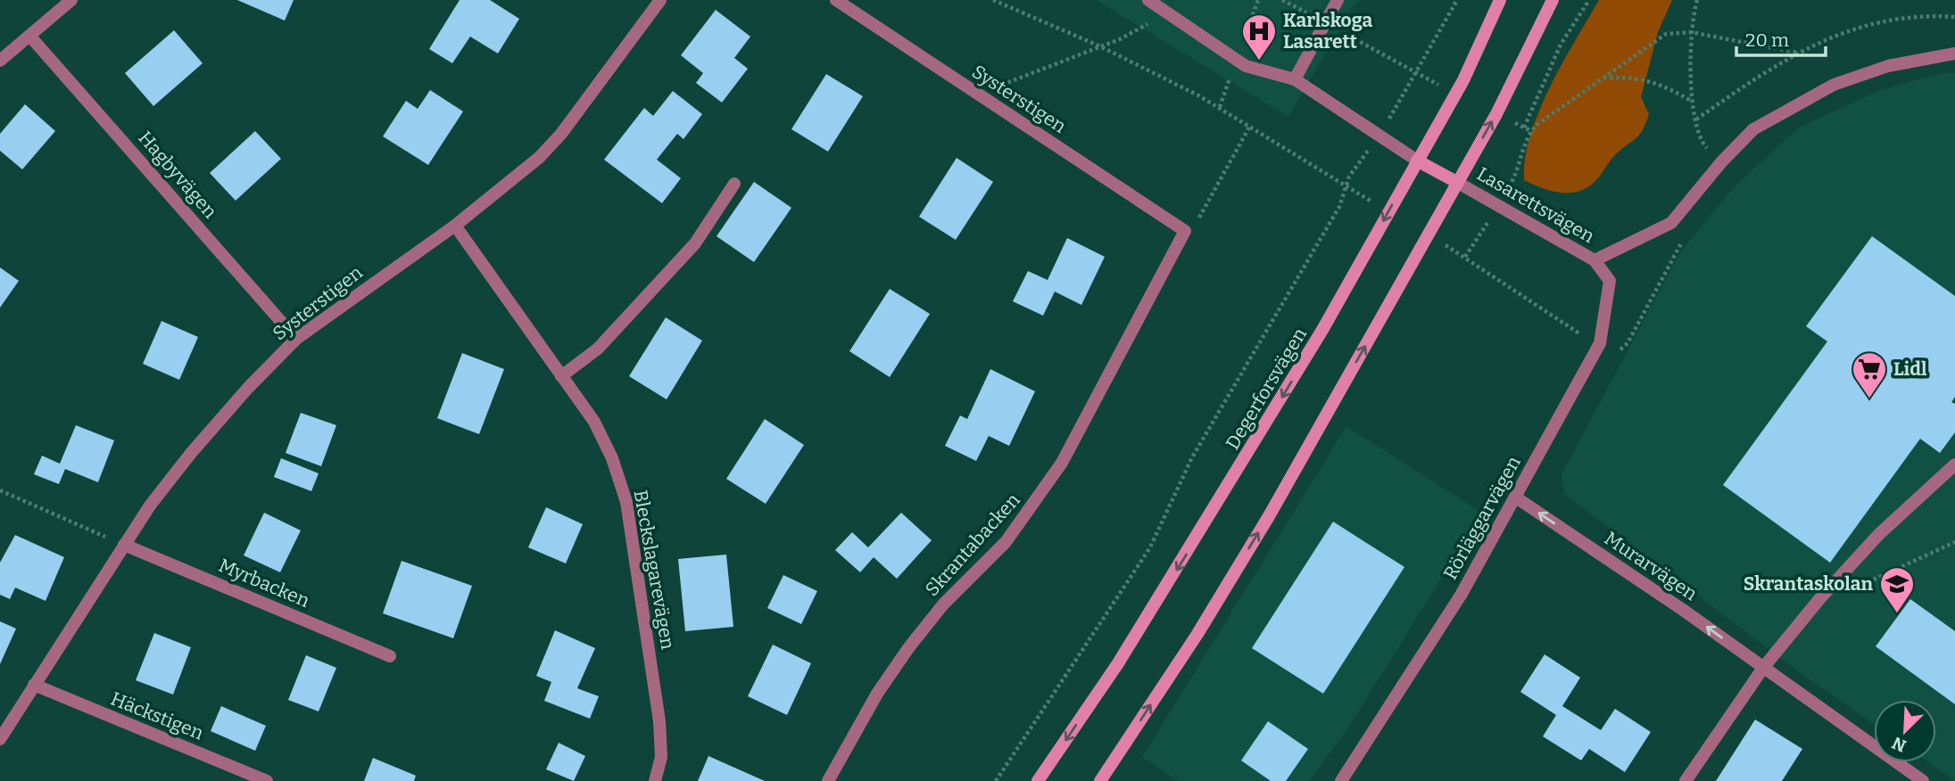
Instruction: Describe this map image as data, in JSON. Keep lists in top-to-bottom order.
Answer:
{
  "streets": {
    "main road": ["Degerforsvägen"],
    "street": [
      "Systerstigen",
      "Hagbyvägen",
      "Lasarettsvägen",
      "Rörläggarvägen",
      "Skrantabacken",
      "Murarvägen",
      "Bleckslagarevägen",
      "Myrbacken",
      "Häckstigen"
    ]
  },
  "crossings": [
    ["Systerstigen", "Hagbyvägen"],
    ["Systerstigen", "Skrantabacken"],
    ["Systerstigen", "Bleckslagarevägen"],
    ["Systerstigen", "Myrbacken"],
    ["Systerstigen", "Häckstigen"],
    ["Lasarettsvägen", "Rörläggarvägen"],
    ["Rörläggarvägen", "Murarvägen"]
  ],
  "one_way": ["Murarvägen"],
  "places": {
    "hospital": ["Karlskoga Lasarett"],
    "supermarket": ["Lidl"],
    "school or university": ["Skrantaskolan"]
  },
  "scale_bar": "20 m",
  "north": "bottom left"
}
